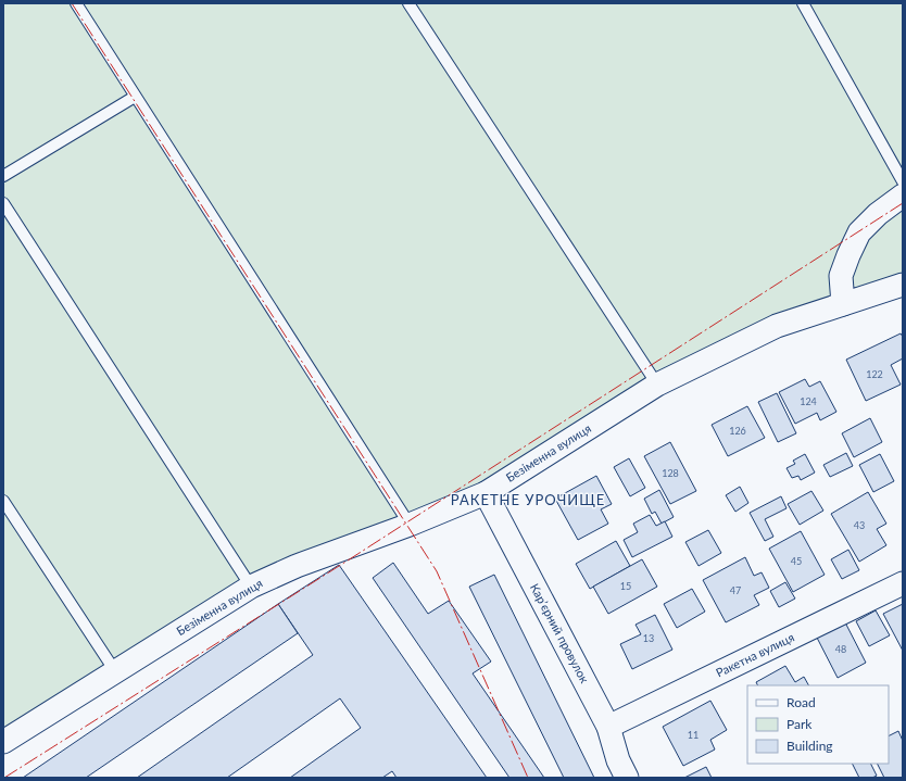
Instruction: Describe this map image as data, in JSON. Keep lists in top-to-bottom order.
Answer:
{
  "streets": {
    "street": ["Безіменна вулиця", "Карʼєрний провулок", "Ракетна вулиця"]
  },
  "crossings": [
    ["Безіменна вулиця", "Карʼєрний провулок"],
    ["Карʼєрний провулок", "Ракетна вулиця"]
  ],
  "districts": ["РАКЕТНЕ УРОЧИЩЕ"],
  "house_numbers": [
    "122",
    "124",
    "126",
    "128",
    "43",
    "45",
    "15",
    "47",
    "13",
    "48",
    "11"
  ],
  "legend": ["Road", "Park", "Building"]
}
